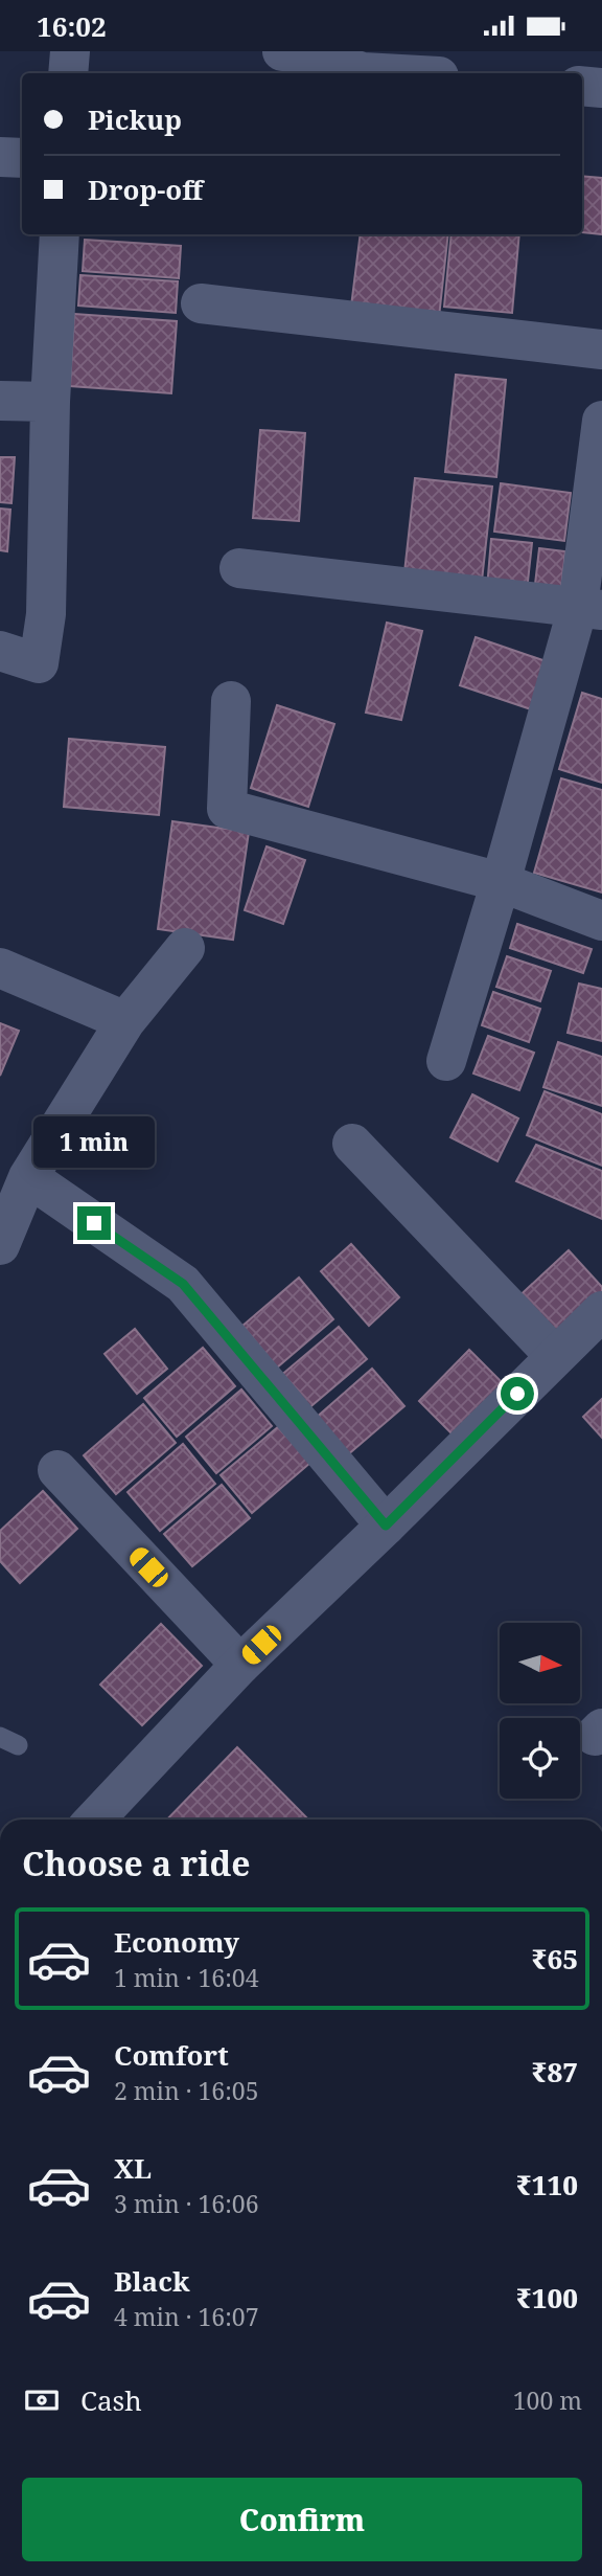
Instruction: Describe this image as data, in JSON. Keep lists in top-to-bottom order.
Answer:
{
  "north": "right",
  "page": {
    "status": "16:02",
    "banner": ["Pickup", "Drop-off"],
    "bubble": "1 min",
    "heading": "Choose a ride",
    "list": [
      {
        "name": "Economy",
        "note": "1 min · 16:04",
        "value": "₹65"
      },
      {
        "name": "Comfort",
        "note": "2 min · 16:05",
        "value": "₹87"
      },
      {
        "name": "XL",
        "note": "3 min · 16:06",
        "value": "₹110"
      },
      {
        "name": "Black",
        "note": "4 min · 16:07",
        "value": "₹100"
      }
    ],
    "pay": ["Cash", "100 m"],
    "buttons": "Confirm"
  }
}
